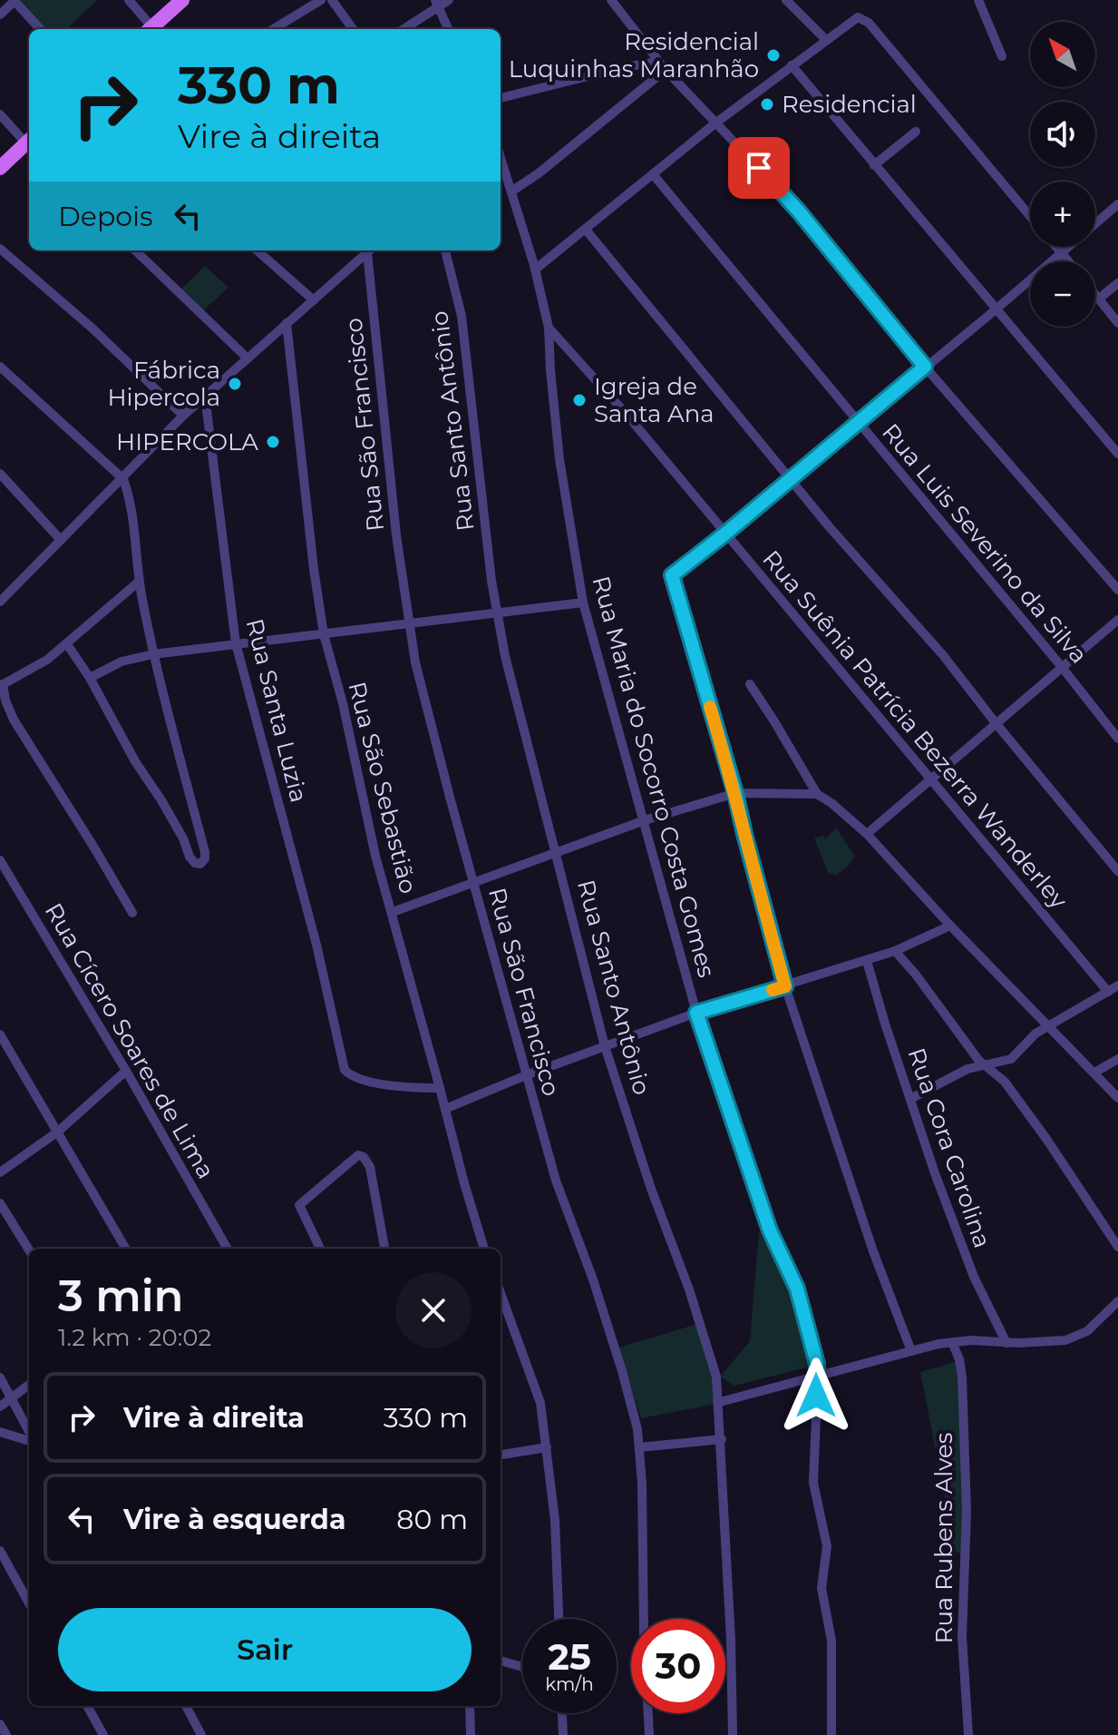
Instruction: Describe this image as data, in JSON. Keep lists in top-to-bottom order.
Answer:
{
  "streets": {
    "street": [
      "Rua Santo Antônio",
      "Rua São Francisco",
      "Rua Luis Severino da Silva",
      "Rua Santa Luzia",
      "Rua Suênia Patrícia Bezerra Wanderley",
      "Rua Maria do Socorro Costa Gomes",
      "Rua São Sebastião",
      "Rua Cícero Soares de Lima",
      "Rua Cora Carolina",
      "Rua Rubens Alves"
    ]
  },
  "crossings": [
    ["Rua Santa Luzia", "Rua São Sebastião"],
    ["Rua Suênia Patrícia Bezerra Wanderley", "Rua Maria do Socorro Costa Gomes"]
  ],
  "places": [
    "Residencial Luquinhas Maranhão",
    "Residencial",
    "Fábrica Hipercola",
    "Igreja de Santa Ana",
    "HIPERCOLA"
  ],
  "north": "top left",
  "page": {
    "map_buttons": ["+", "−"],
    "turn": ["330 m", "Vire à direita"],
    "then": "Depois",
    "heading": ["3 min", "1.2 km · 20:02"],
    "list": [
      {
        "name": "Vire à direita",
        "value": "330 m"
      },
      {
        "name": "Vire à esquerda",
        "value": "80 m"
      }
    ],
    "buttons": "Sair",
    "speed": "25 km/h",
    "limit": "30"
  }
}
